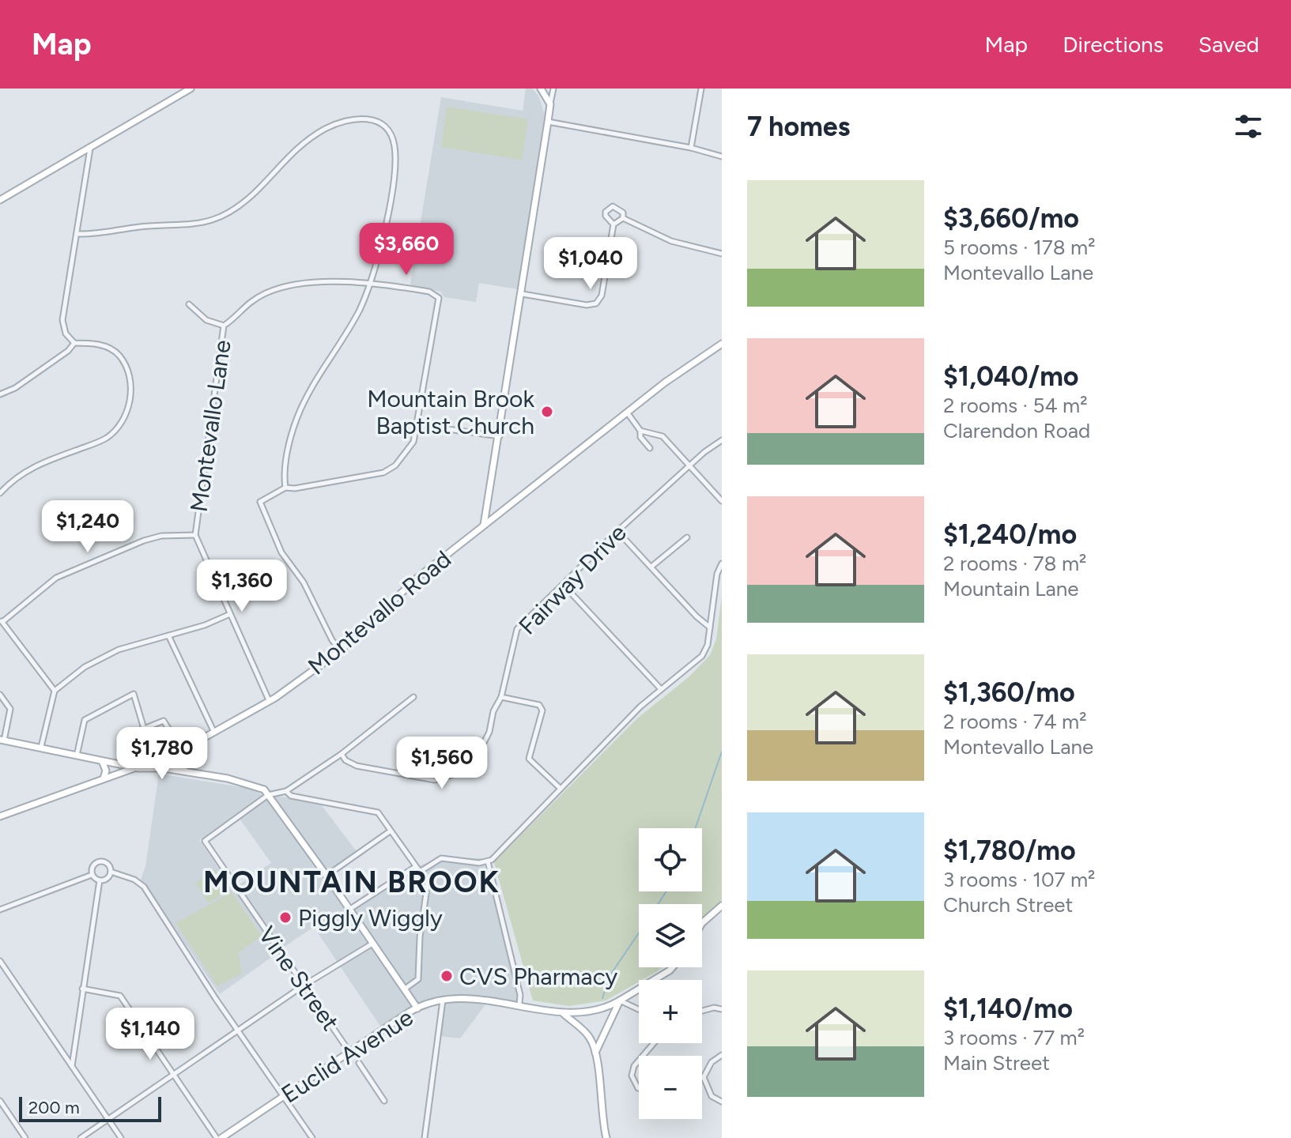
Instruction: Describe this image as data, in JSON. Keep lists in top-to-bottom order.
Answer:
{
  "streets": {
    "street": [
      "Montevallo Lane",
      "Fairway Drive",
      "Montevallo Road",
      "Vine Street",
      "Euclid Avenue"
    ]
  },
  "crossings": [
    ["Montevallo Lane", "Montevallo Road"],
    ["Vine Street", "Euclid Avenue"]
  ],
  "districts": ["MOUNTAIN BROOK"],
  "places": ["Mountain Brook Baptist Church", "Piggly Wiggly", "CVS Pharmacy"],
  "scale_bar": "200 m",
  "page": {
    "header": "Map",
    "nav": ["Map", "Directions", "Saved"],
    "heading": "7 homes",
    "list": [
      {
        "name": "$3,660/mo",
        "note": "5 rooms · 178 m² · Montevallo Lane"
      },
      {
        "name": "$1,040/mo",
        "note": "2 rooms · 54 m² · Clarendon Road"
      },
      {
        "name": "$1,240/mo",
        "note": "2 rooms · 78 m² · Mountain Lane"
      },
      {
        "name": "$1,360/mo",
        "note": "2 rooms · 74 m² · Montevallo Lane"
      },
      {
        "name": "$1,780/mo",
        "note": "3 rooms · 107 m² · Church Street"
      },
      {
        "name": "$1,140/mo",
        "note": "3 rooms · 77 m² · Main Street"
      }
    ],
    "price": [
      "$3,660",
      "$1,040",
      "$1,240",
      "$1,360",
      "$1,780",
      "$1,560",
      "$1,140"
    ],
    "map_buttons": ["+", "−"],
    "scale": "200 m"
  }
}
